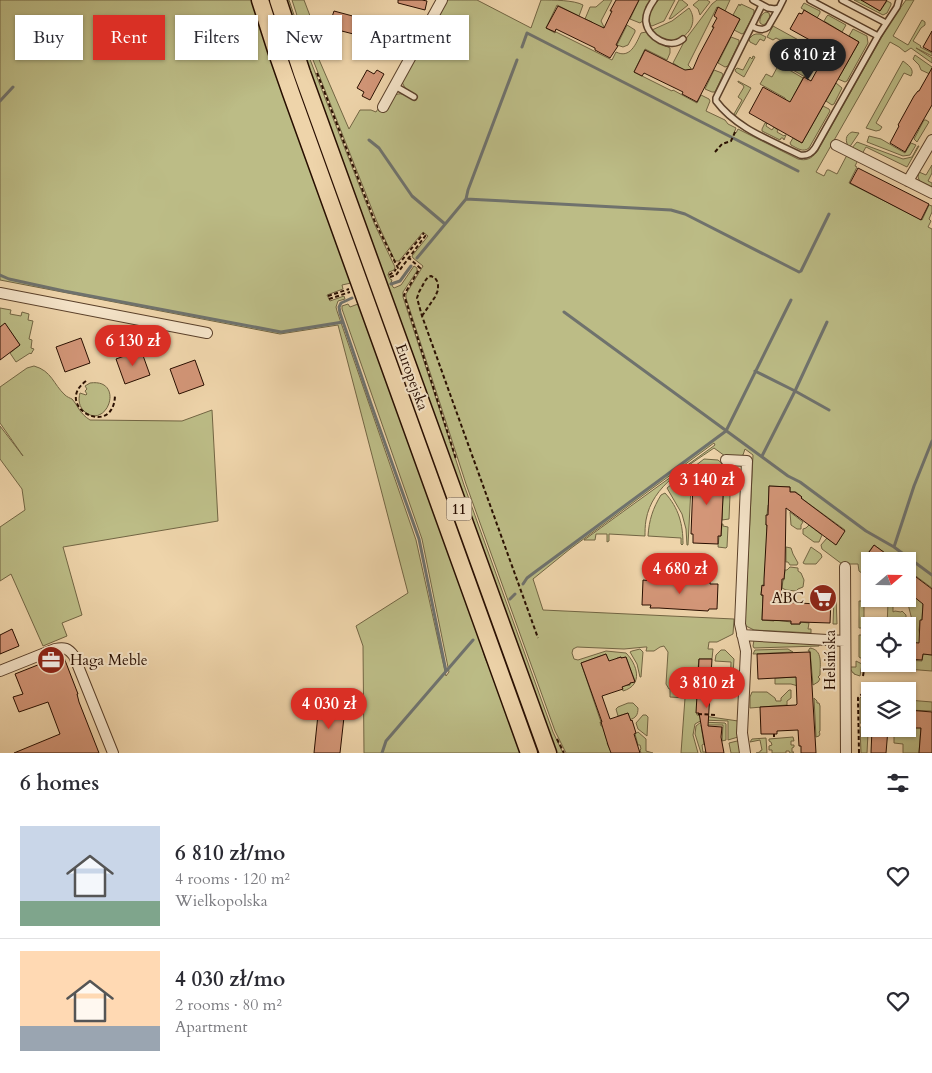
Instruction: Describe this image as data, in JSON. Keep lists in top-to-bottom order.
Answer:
{
  "streets": {
    "main road": ["Europejska", "11"],
    "street": ["Helsińska"]
  },
  "places": {
    "supermarket": ["ABC"],
    "office": ["Haga Meble"]
  },
  "north": "right",
  "page": {
    "chip": [
      "Buy",
      "Rent",
      "Filters",
      "New",
      "Apartment"
    ],
    "price": [
      "6 810 zł",
      "6 130 zł",
      "3 140 zł",
      "4 680 zł",
      "3 810 zł",
      "4 030 zł"
    ],
    "heading": "6 homes",
    "list": [
      {
        "name": "6 810 zł/mo",
        "note": "4 rooms · 120 m² · Wielkopolska"
      },
      {
        "name": "4 030 zł/mo",
        "note": "2 rooms · 80 m² · Apartment"
      }
    ]
  }
}
